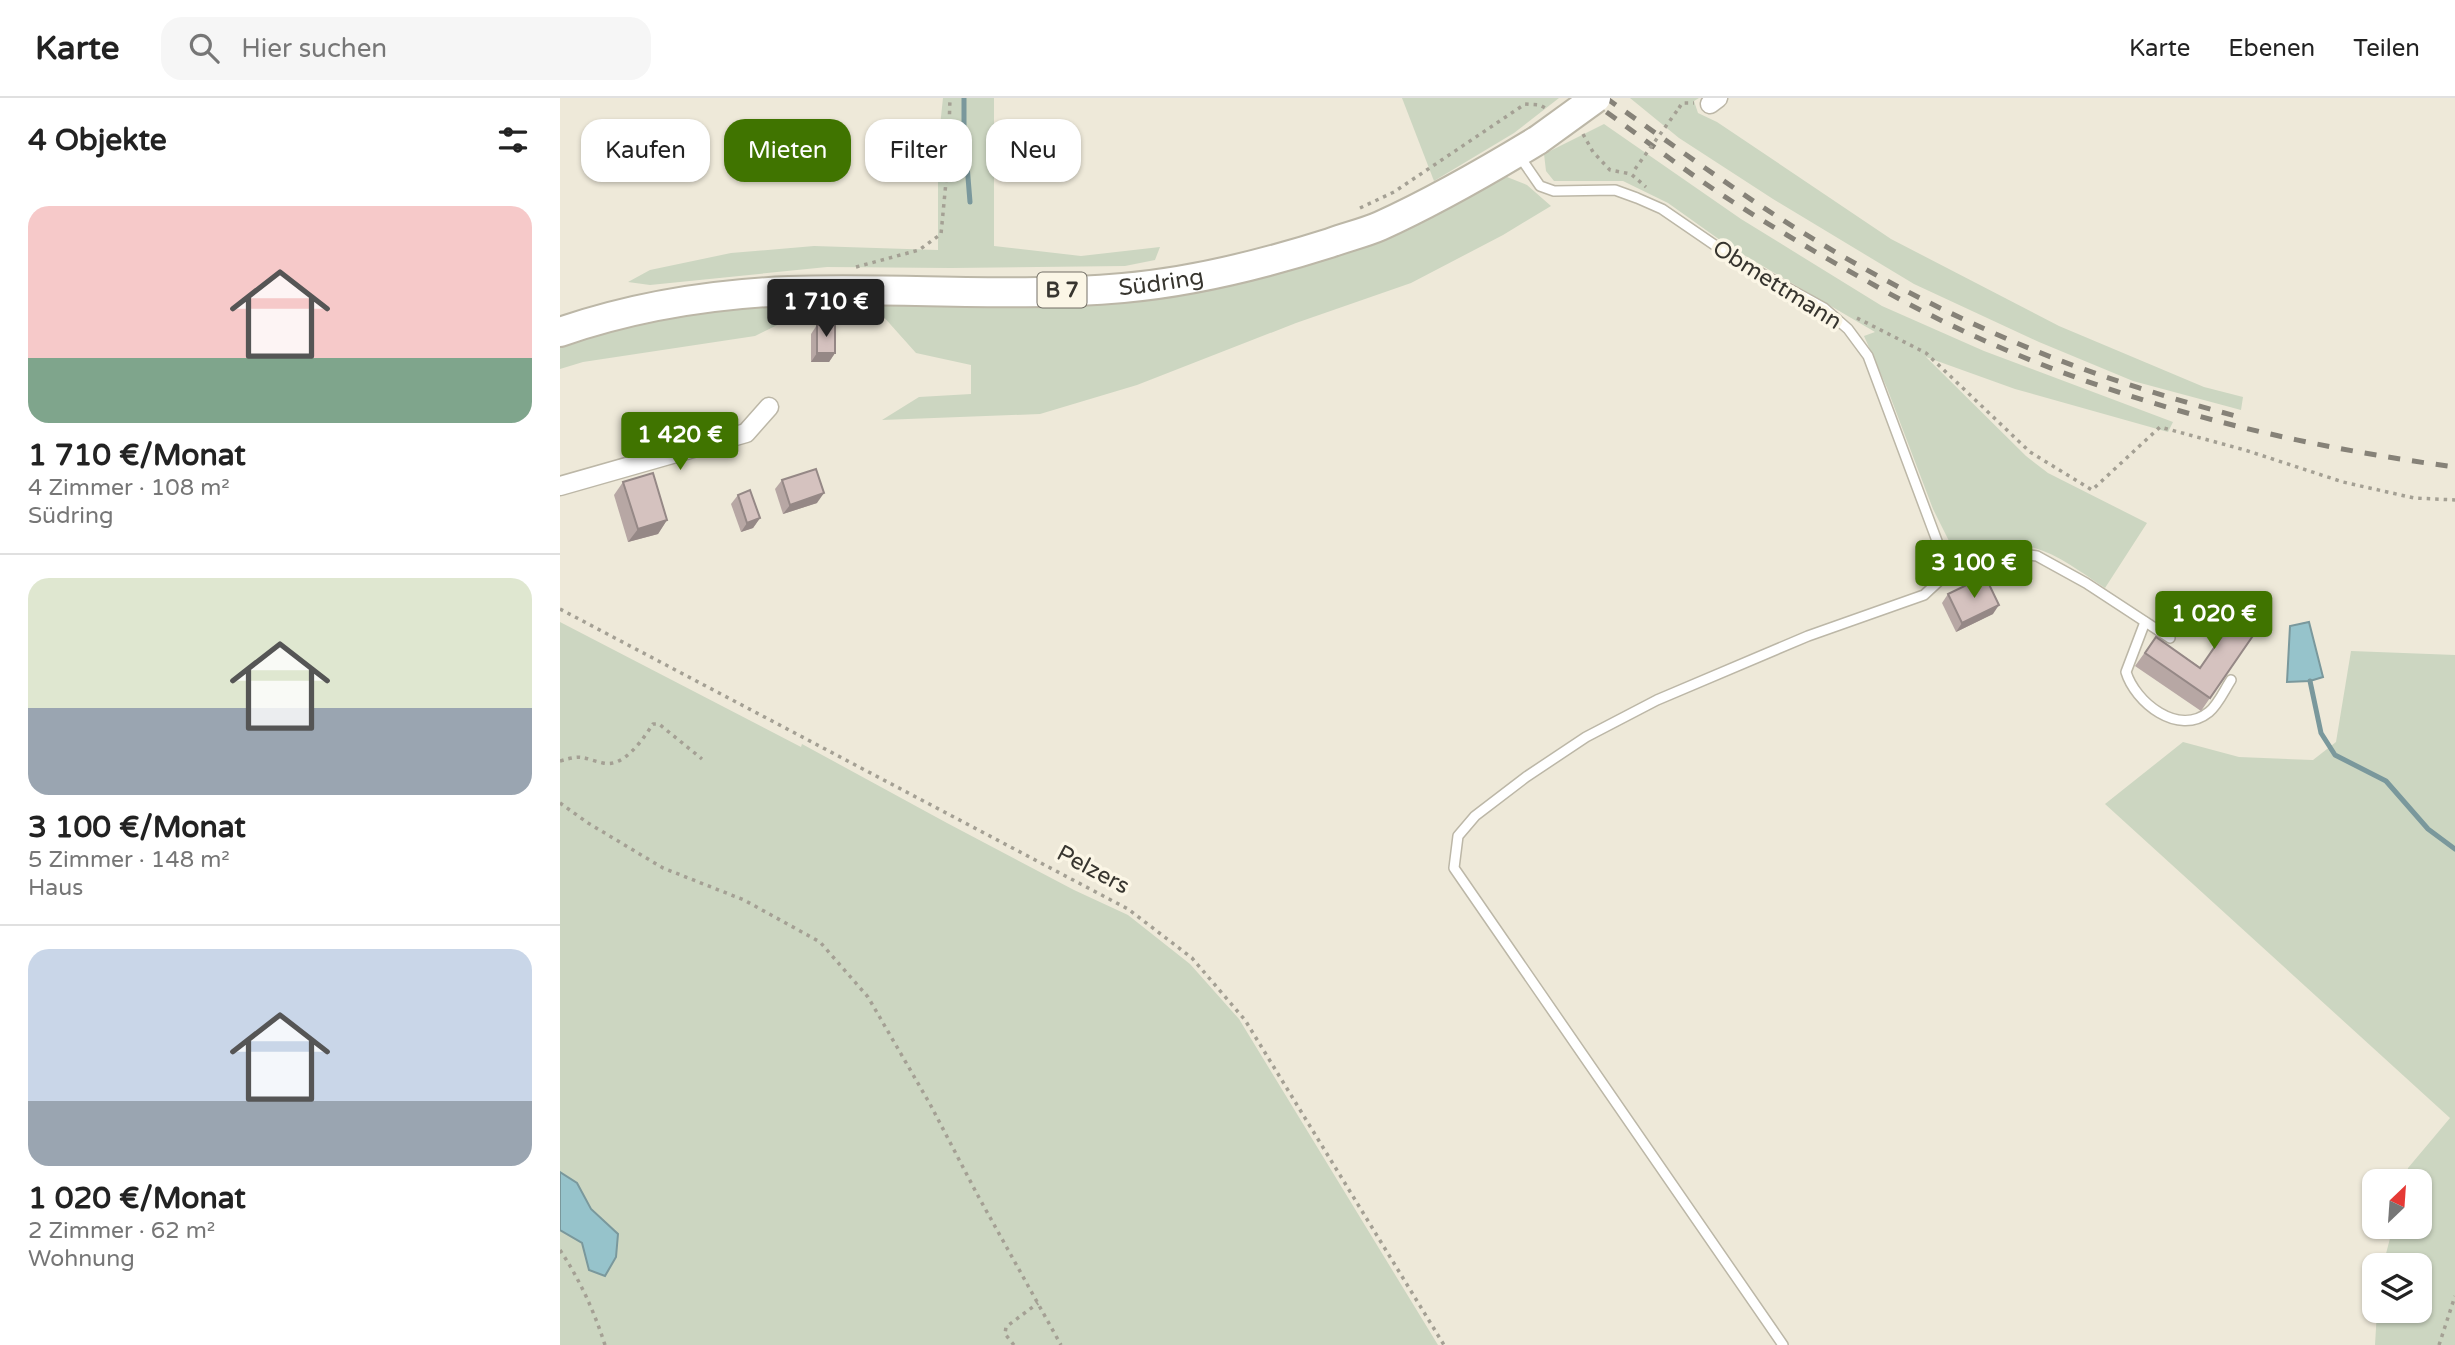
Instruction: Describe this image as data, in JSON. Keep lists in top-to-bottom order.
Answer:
{
  "streets": {
    "main road": ["Südring", "B 7"],
    "lane": ["Obmettmann"],
    "path": ["Pelzers"]
  },
  "crossings": [
    ["Südring", "Obmettmann"]
  ],
  "north": "top right",
  "page": {
    "header": "Karte",
    "search": "Hier suchen",
    "nav": ["Karte", "Ebenen", "Teilen"],
    "heading": "4 Objekte",
    "chip": [
      "Kaufen",
      "Mieten",
      "Filter",
      "Neu"
    ],
    "list": [
      {
        "name": "1 710 €/Monat",
        "note": "4 Zimmer · 108 m² · Südring"
      },
      {
        "name": "3 100 €/Monat",
        "note": "5 Zimmer · 148 m² · Haus"
      },
      {
        "name": "1 020 €/Monat",
        "note": "2 Zimmer · 62 m² · Wohnung"
      }
    ],
    "price": [
      "1 710 €",
      "1 420 €",
      "3 100 €",
      "1 020 €"
    ]
  }
}
